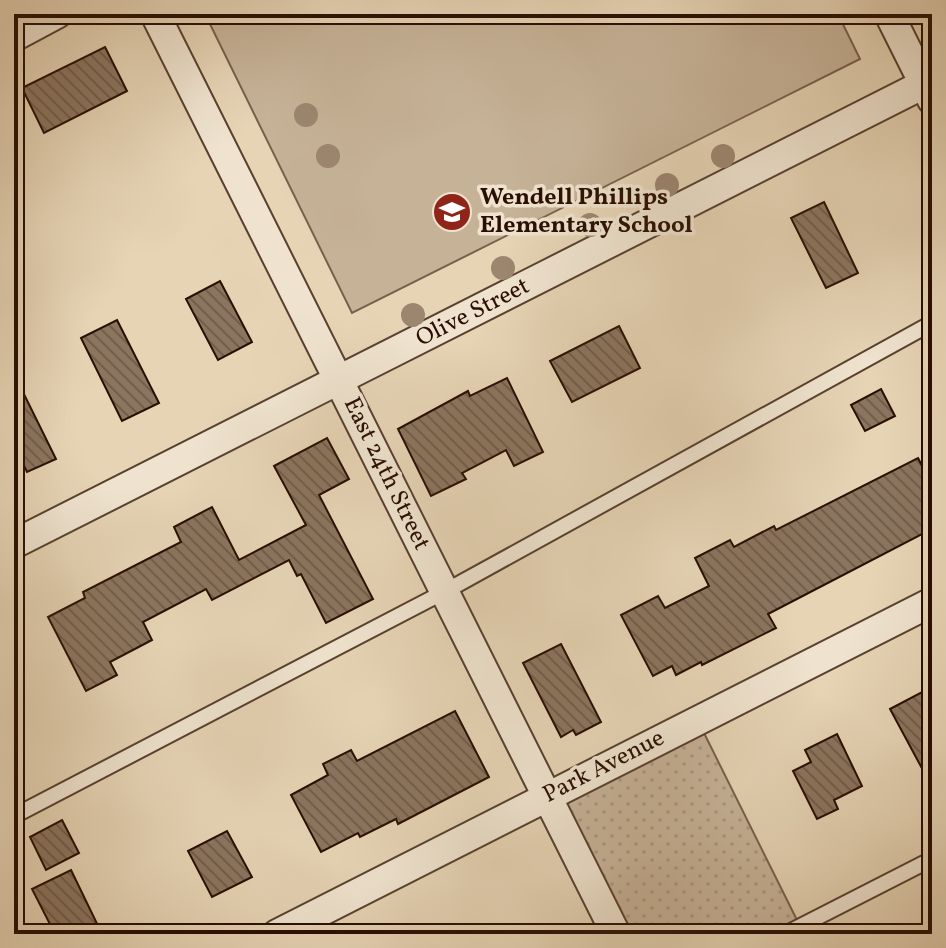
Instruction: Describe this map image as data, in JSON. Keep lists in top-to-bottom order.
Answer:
{
  "streets": {
    "street": ["Olive Street", "East 24th Street", "Park Avenue"]
  },
  "crossings": [
    ["Olive Street", "East 24th Street"],
    ["East 24th Street", "Park Avenue"]
  ],
  "places": {
    "school or university": ["Wendell Phillips Elementary School"]
  }
}
